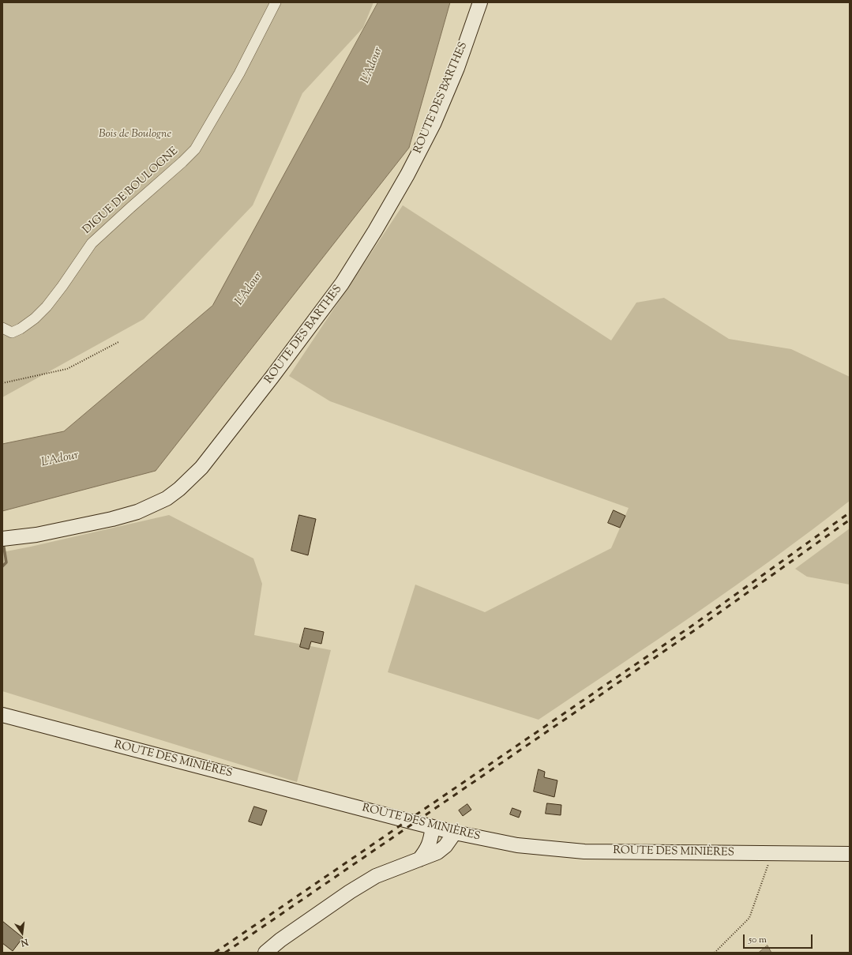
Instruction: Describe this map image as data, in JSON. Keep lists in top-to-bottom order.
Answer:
{
  "streets": {
    "street": ["ROUTE DES BARTHES", "DIGUE DE BOULOGNE", "ROUTE DES MINIÈRES"]
  },
  "water": ["L'Adour"],
  "parks": ["Bois de Boulogne"],
  "scale_bar": "50 m",
  "north": "bottom"
}
